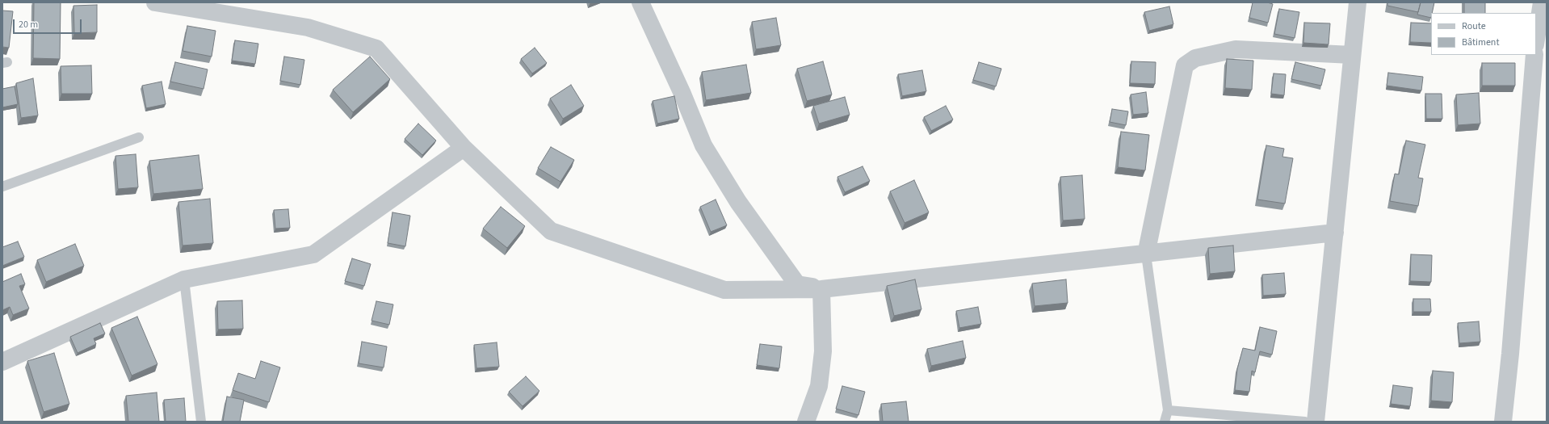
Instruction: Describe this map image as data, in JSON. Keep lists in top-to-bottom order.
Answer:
{
  "legend": ["Route", "Bâtiment"],
  "scale_bar": "20 m"
}
